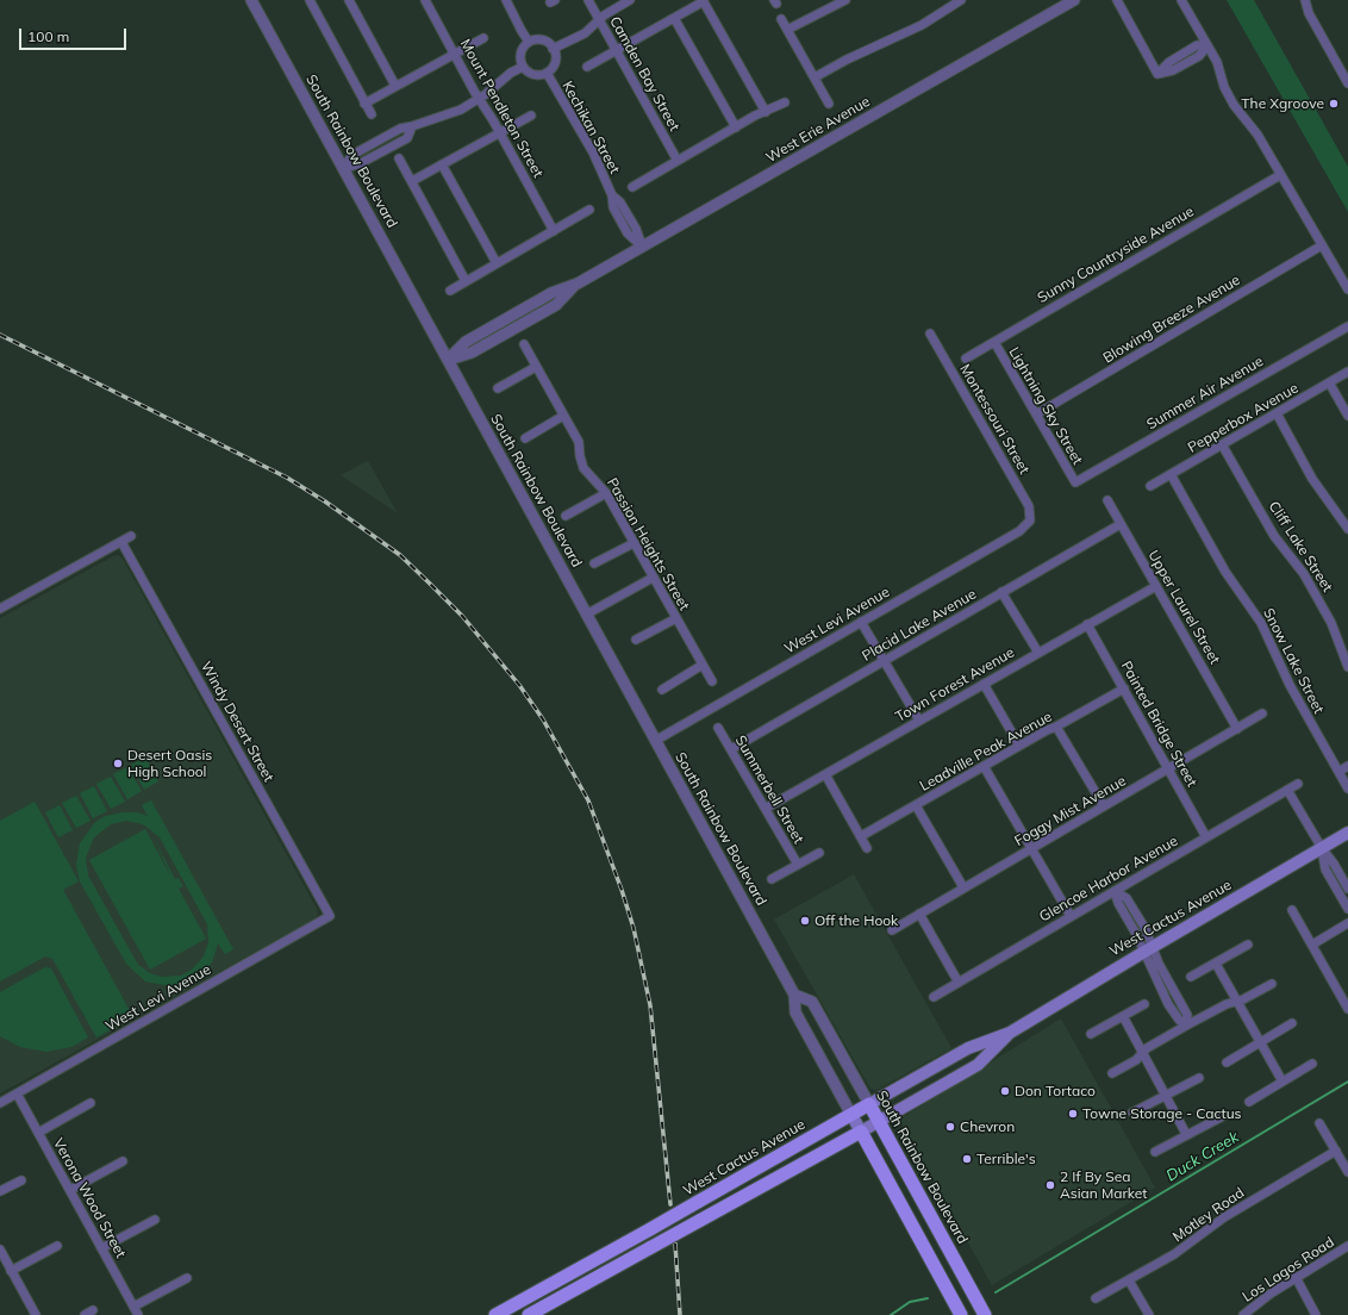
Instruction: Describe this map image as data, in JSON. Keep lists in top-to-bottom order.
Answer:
{
  "streets": {
    "main road": ["South Rainbow Boulevard", "West Cactus Avenue"],
    "street": [
      "Camden Bay Street",
      "Mount Pendleton Street",
      "Kechikan Street",
      "West Erie Avenue",
      "Sunny Countryside Avenue",
      "Blowing Breeze Avenue",
      "Summer Air Avenue",
      "Lightning Sky Street",
      "Pepperbox Avenue",
      "Montessouri Street",
      "Passion Heights Street",
      "Cliff Lake Street",
      "Upper Laurel Street",
      "West Levi Avenue",
      "Placid Lake Avenue",
      "Snow Lake Street",
      "Town Forest Avenue",
      "Windy Desert Street",
      "Painted Bridge Street",
      "Leadville Peak Avenue",
      "Summerbell Street",
      "Foggy Mist Avenue",
      "Glencoe Harbor Avenue",
      "Verona Wood Street",
      "Motley Road",
      "Los Lagos Road"
    ]
  },
  "crossings": [
    ["Kechikan Street", "West Erie Avenue"],
    ["West Erie Avenue", "South Rainbow Boulevard"],
    ["South Rainbow Boulevard", "West Levi Avenue"],
    ["South Rainbow Boulevard", "West Cactus Avenue"],
    ["Sunny Countryside Avenue", "Lightning Sky Street"],
    ["Blowing Breeze Avenue", "Lightning Sky Street"],
    ["Summer Air Avenue", "Lightning Sky Street"],
    ["Pepperbox Avenue", "Cliff Lake Street"],
    ["Pepperbox Avenue", "Snow Lake Street"],
    ["Montessouri Street", "West Levi Avenue"],
    ["Upper Laurel Street", "Placid Lake Avenue"],
    ["Upper Laurel Street", "Town Forest Avenue"],
    ["Upper Laurel Street", "Foggy Mist Avenue"],
    ["West Levi Avenue", "Windy Desert Street"],
    ["West Levi Avenue", "Verona Wood Street"],
    ["Placid Lake Avenue", "Summerbell Street"],
    ["Town Forest Avenue", "Painted Bridge Street"],
    ["Town Forest Avenue", "Summerbell Street"],
    ["Painted Bridge Street", "Leadville Peak Avenue"],
    ["Painted Bridge Street", "Foggy Mist Avenue"],
    ["Painted Bridge Street", "Glencoe Harbor Avenue"]
  ],
  "water": ["Duck Creek"],
  "places": [
    "The Xgroove",
    "Desert Oasis High School",
    "Off the Hook",
    "Don Tortaco",
    "Towne Storage - Cactus",
    "Chevron",
    "Terrible's",
    "2 If By Sea Asian Market"
  ],
  "scale_bar": "100 m"
}
